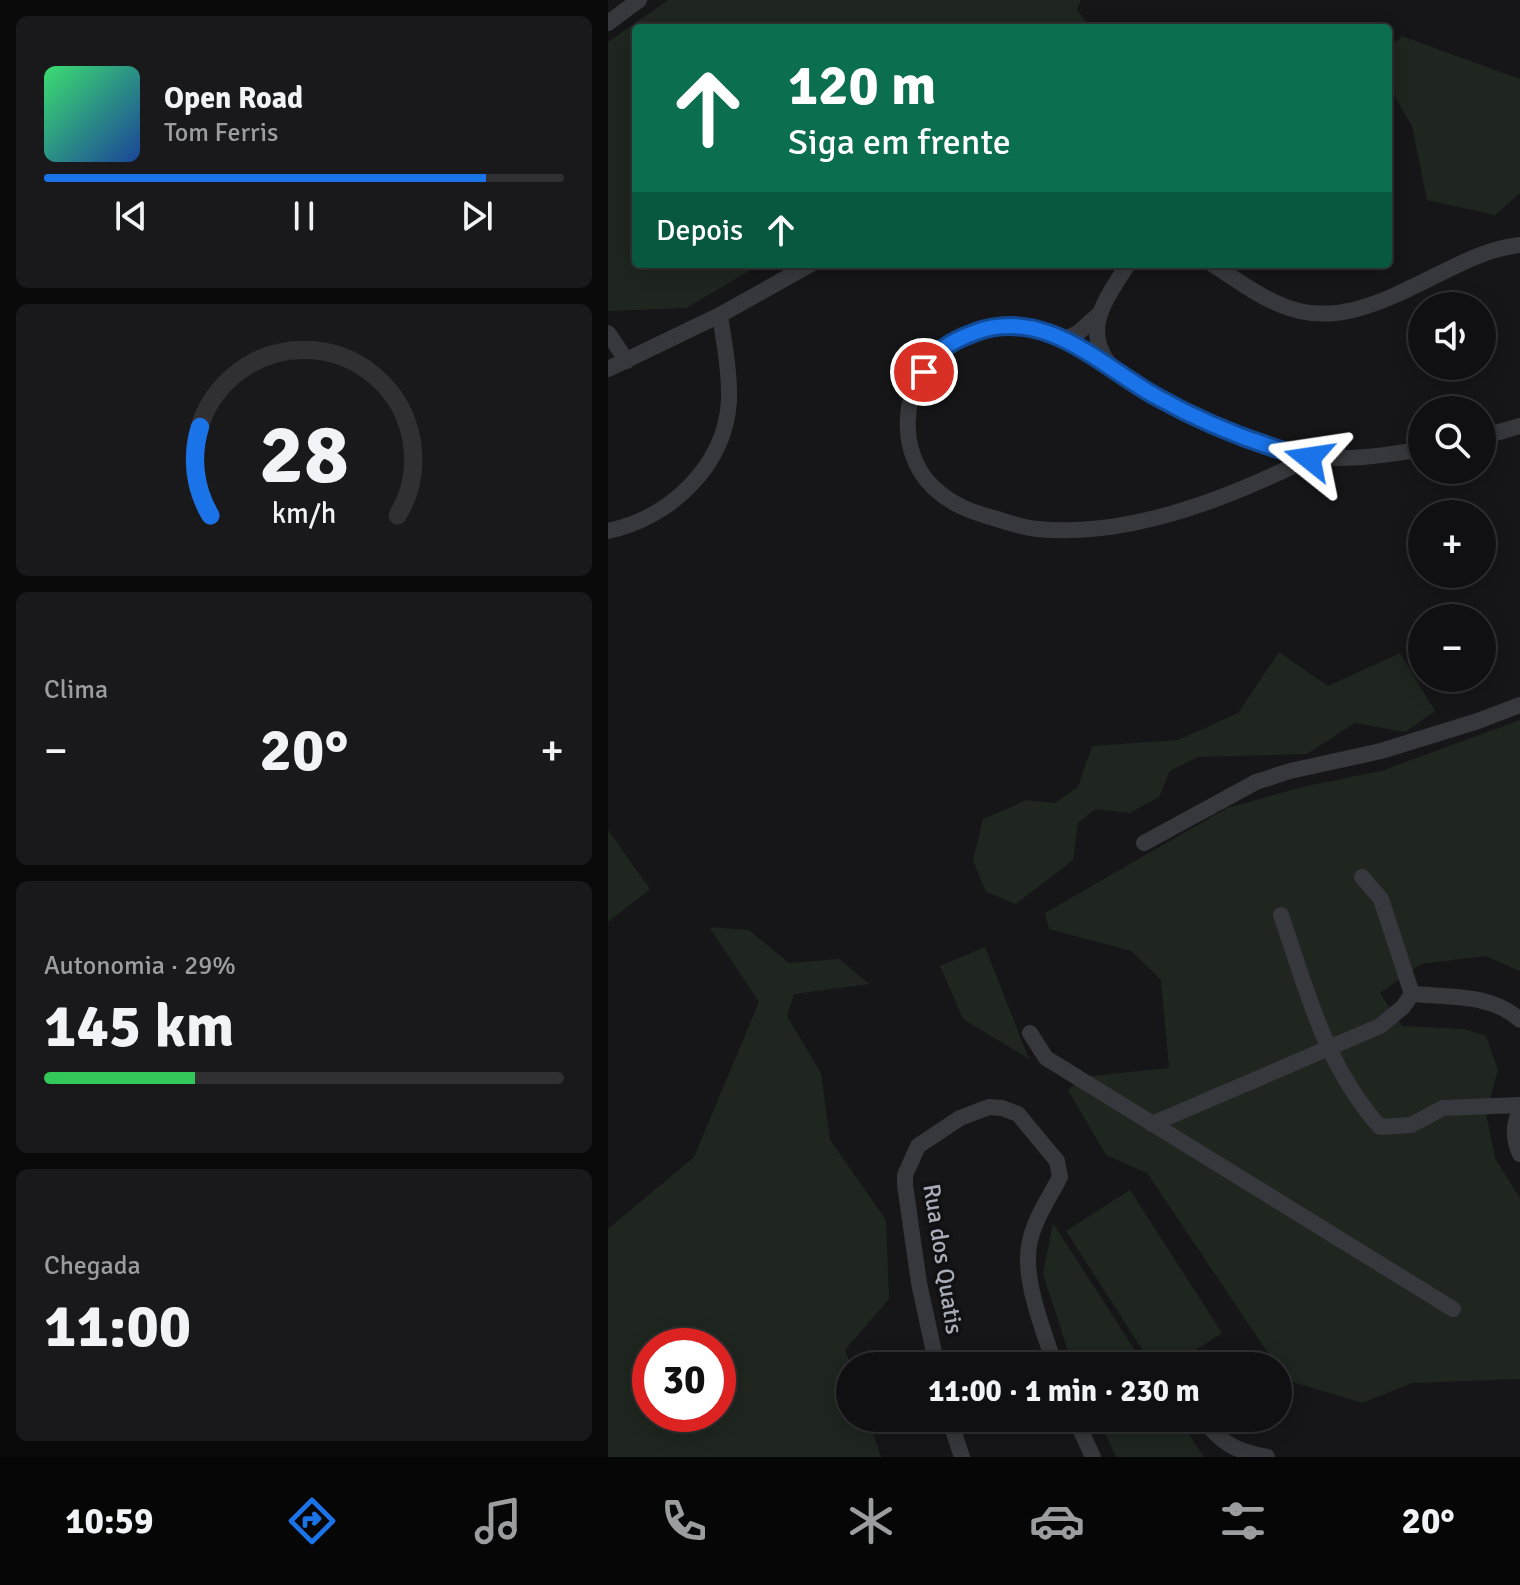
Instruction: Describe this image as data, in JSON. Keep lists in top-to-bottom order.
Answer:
{
  "streets": {
    "street": ["Rua dos Quatis"]
  },
  "page": {
    "turn": ["120 m", "Siga em frente"],
    "song": ["Open Road", "Tom Ferris"],
    "then": "Depois",
    "map_buttons": ["+", "−"],
    "tile": [
      "Clima",
      ["Autonomia · 29%", "145 km"],
      ["Chegada", "11:00"]
    ],
    "heat": ["−", "20°", "+"],
    "limit": "30",
    "trip": "11:00 · 1 min · 230 m",
    "tabs": ["10:59", "20°"],
    "gauge": ["28", "km/h"]
  }
}
